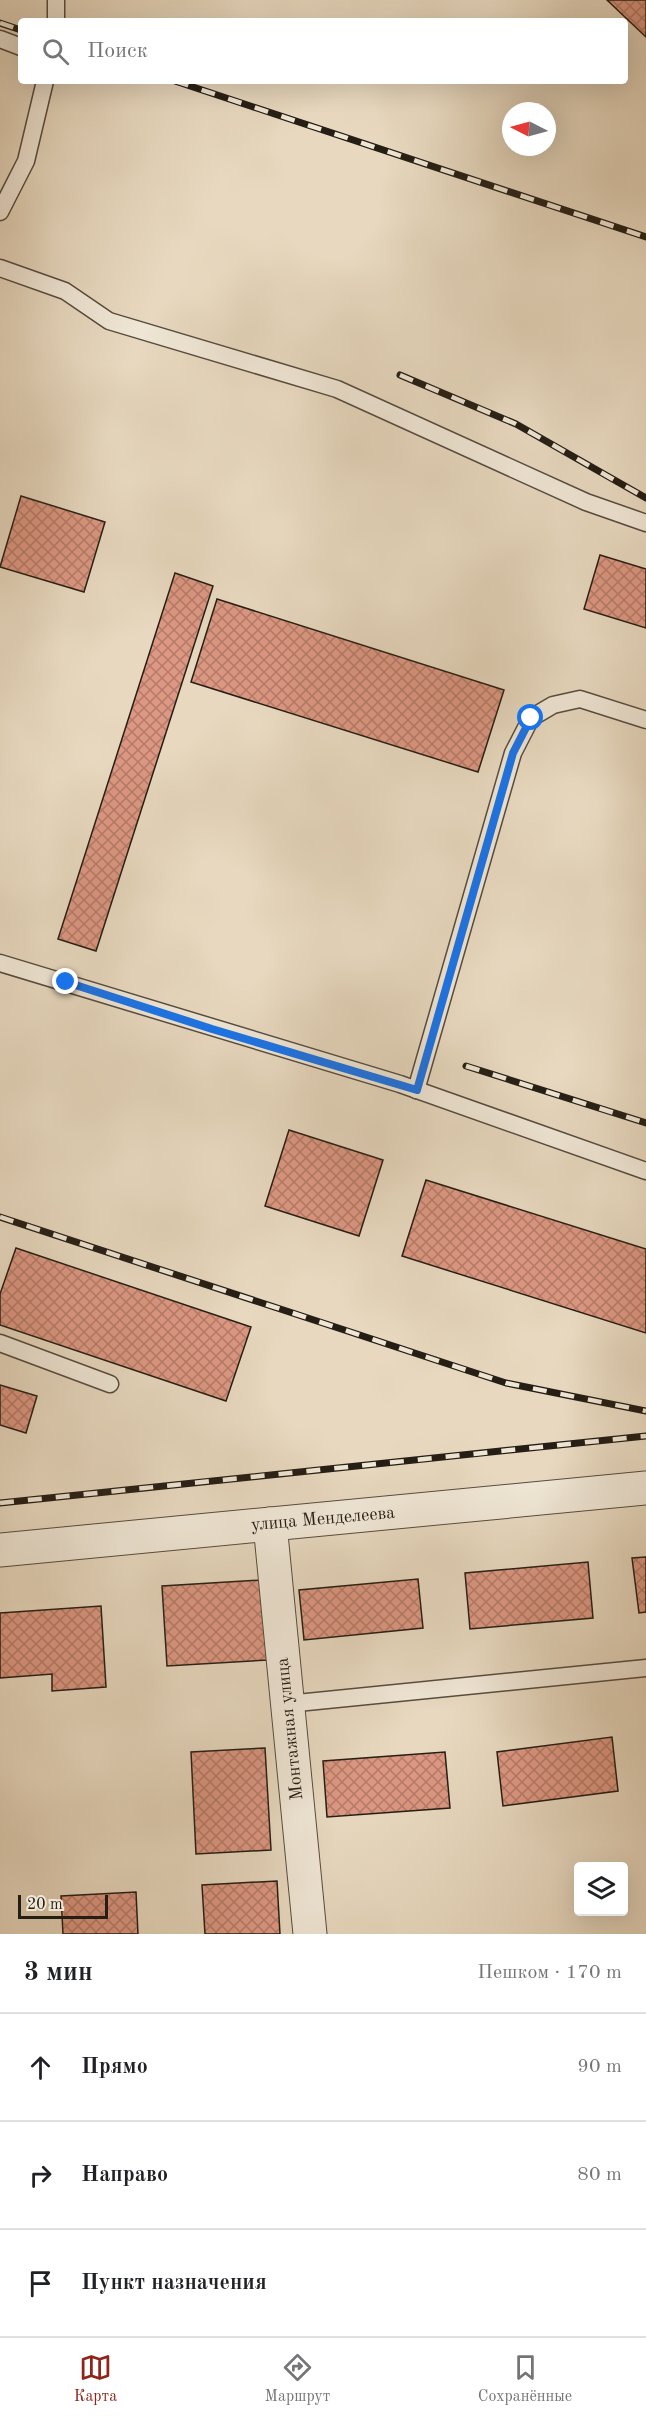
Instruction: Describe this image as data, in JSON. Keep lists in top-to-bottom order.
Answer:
{
  "streets": {
    "street": ["улица Менделеева", "Монтажная улица"]
  },
  "crossings": [
    ["улица Менделеева", "Монтажная улица"]
  ],
  "scale_bar": "20 m",
  "north": "left",
  "page": {
    "search": "Поиск",
    "scale": "20 m",
    "heading": ["3 мин", "Пешком · 170 m"],
    "list": [
      ["Прямо", "90 m"],
      ["Направо", "80 m"],
      "Пункт назначения"
    ],
    "nav": ["Карта", "Маршрут", "Сохранённые"]
  }
}
